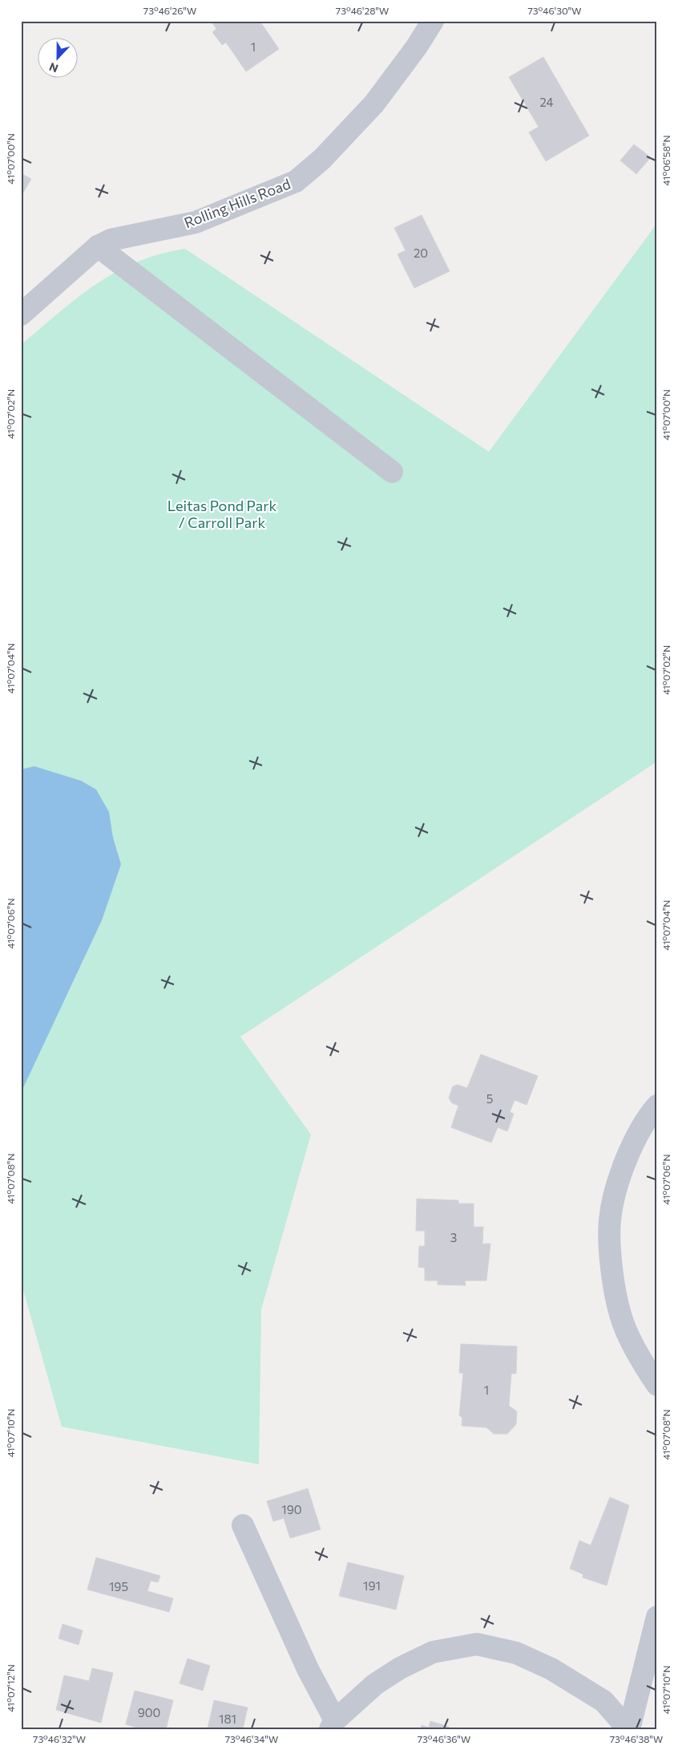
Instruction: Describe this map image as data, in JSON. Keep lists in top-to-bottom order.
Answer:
{
  "streets": {
    "street": ["Rolling Hills Road"]
  },
  "parks": ["Leitas Pond Park / Carroll Park"],
  "house_numbers": [
    "1",
    "24",
    "20",
    "5",
    "3",
    "1",
    "190",
    "191",
    "195",
    "900",
    "181"
  ],
  "north": "bottom",
  "coordinates": [
    "73°46'26\"W",
    "73°46'28\"W",
    "73°46'30\"W",
    "41°07'00\"N",
    "41°06'58\"N",
    "41°07'02\"N",
    "41°07'04\"N",
    "41°07'06\"N",
    "41°07'08\"N",
    "41°07'10\"N",
    "41°07'12\"N",
    "73°46'32\"W",
    "73°46'34\"W",
    "73°46'36\"W",
    "73°46'38\"W"
  ]
}
